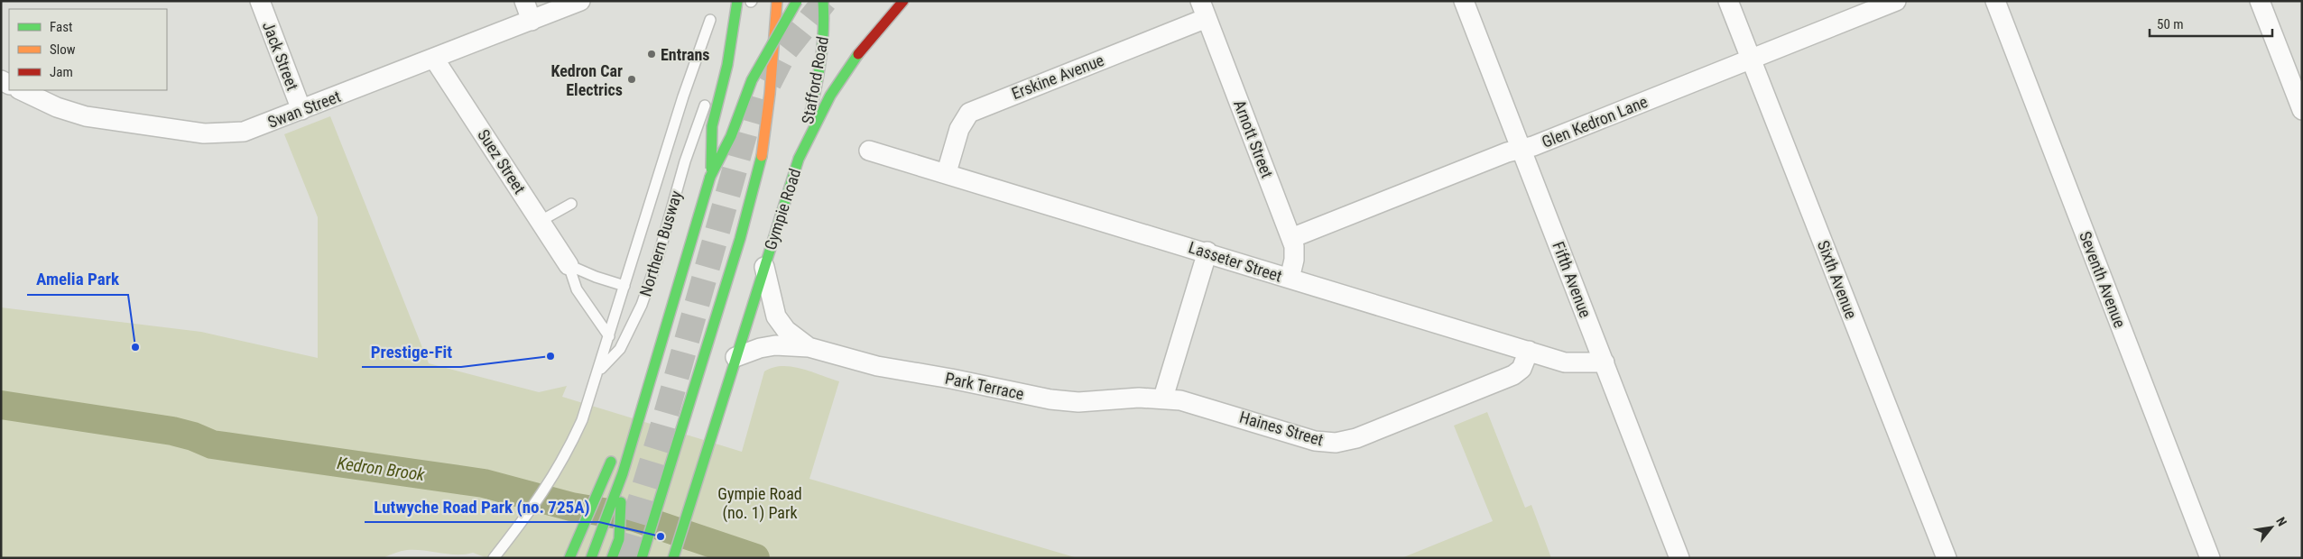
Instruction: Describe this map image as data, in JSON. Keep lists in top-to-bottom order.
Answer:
{
  "streets": {
    "highway": ["Stafford Road", "Gympie Road"],
    "street": [
      "Jack Street",
      "Erskine Avenue",
      "Swan Street",
      "Glen Kedron Lane",
      "Arnott Street",
      "Suez Street",
      "Lasseter Street",
      "Fifth Avenue",
      "Sixth Avenue",
      "Seventh Avenue",
      "Park Terrace",
      "Haines Street"
    ],
    "lane": ["Northern Busway"]
  },
  "crossings": [
    ["Jack Street", "Swan Street"],
    ["Erskine Avenue", "Arnott Street"],
    ["Erskine Avenue", "Lasseter Street"],
    ["Stafford Road", "Gympie Road"],
    ["Swan Street", "Suez Street"],
    ["Glen Kedron Lane", "Arnott Street"],
    ["Glen Kedron Lane", "Fifth Avenue"],
    ["Glen Kedron Lane", "Sixth Avenue"],
    ["Arnott Street", "Lasseter Street"],
    ["Suez Street", "Northern Busway"],
    ["Gympie Road", "Park Terrace"],
    ["Lasseter Street", "Fifth Avenue"],
    ["Lasseter Street", "Haines Street"],
    ["Park Terrace", "Haines Street"]
  ],
  "water": ["Kedron Brook"],
  "parks": ["Gympie Road (no. 1) Park"],
  "places": [
    "Entrans",
    "Kedron Car Electrics",
    "Amelia Park",
    "Prestige-Fit",
    "Lutwyche Road Park (no. 725A)"
  ],
  "legend": ["Fast", "Slow", "Jam"],
  "scale_bar": "50 m",
  "north": "top right"
}
